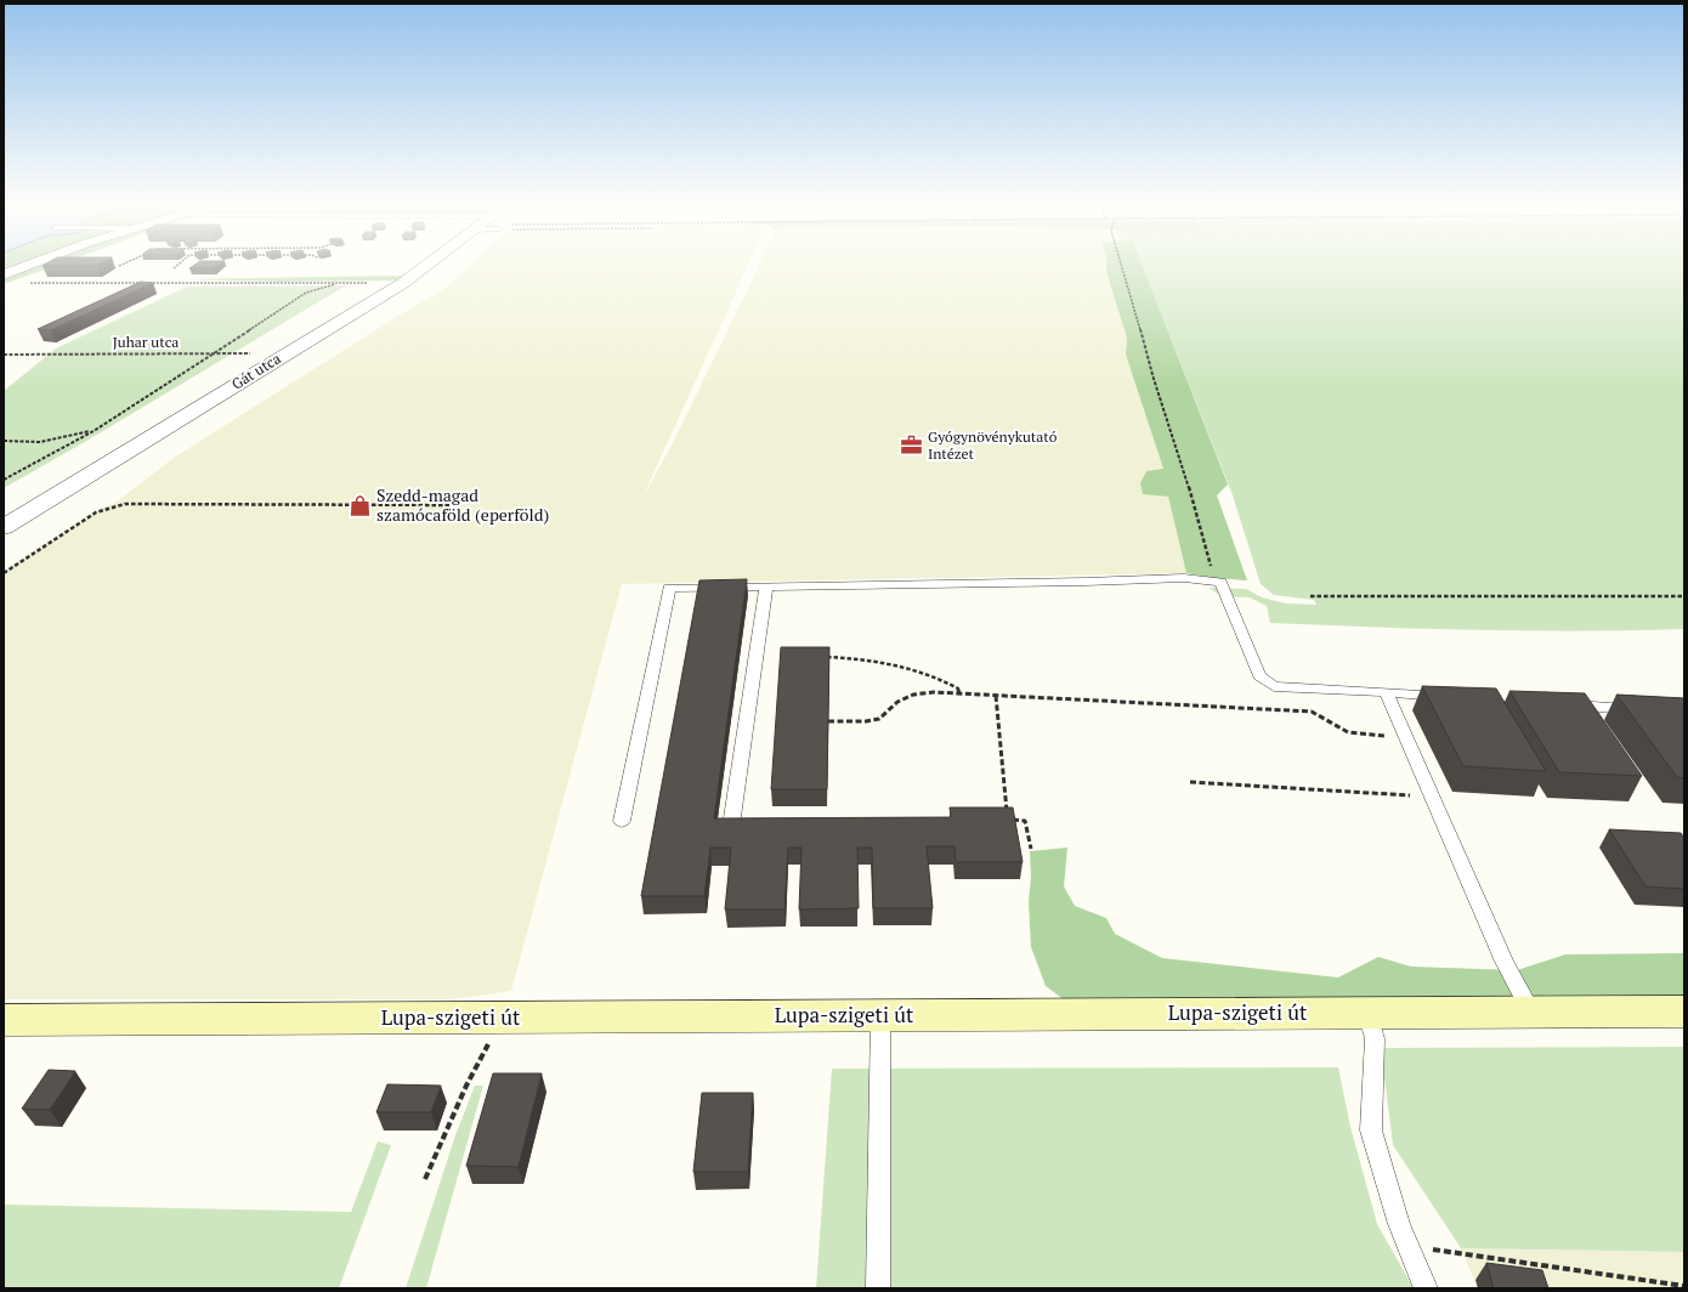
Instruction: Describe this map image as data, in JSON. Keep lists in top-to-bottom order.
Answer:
{
  "streets": {
    "street": ["Gát utca", "Lupa-szigeti út"],
    "path": ["Juhar utca"]
  },
  "crossings": [
    ["Juhar utca", "Gát utca"]
  ],
  "places": {
    "office": ["Gyógynövénykutató Intézet"],
    "shop": ["Szedd-magad szamócaföld (eperföld)"]
  }
}
